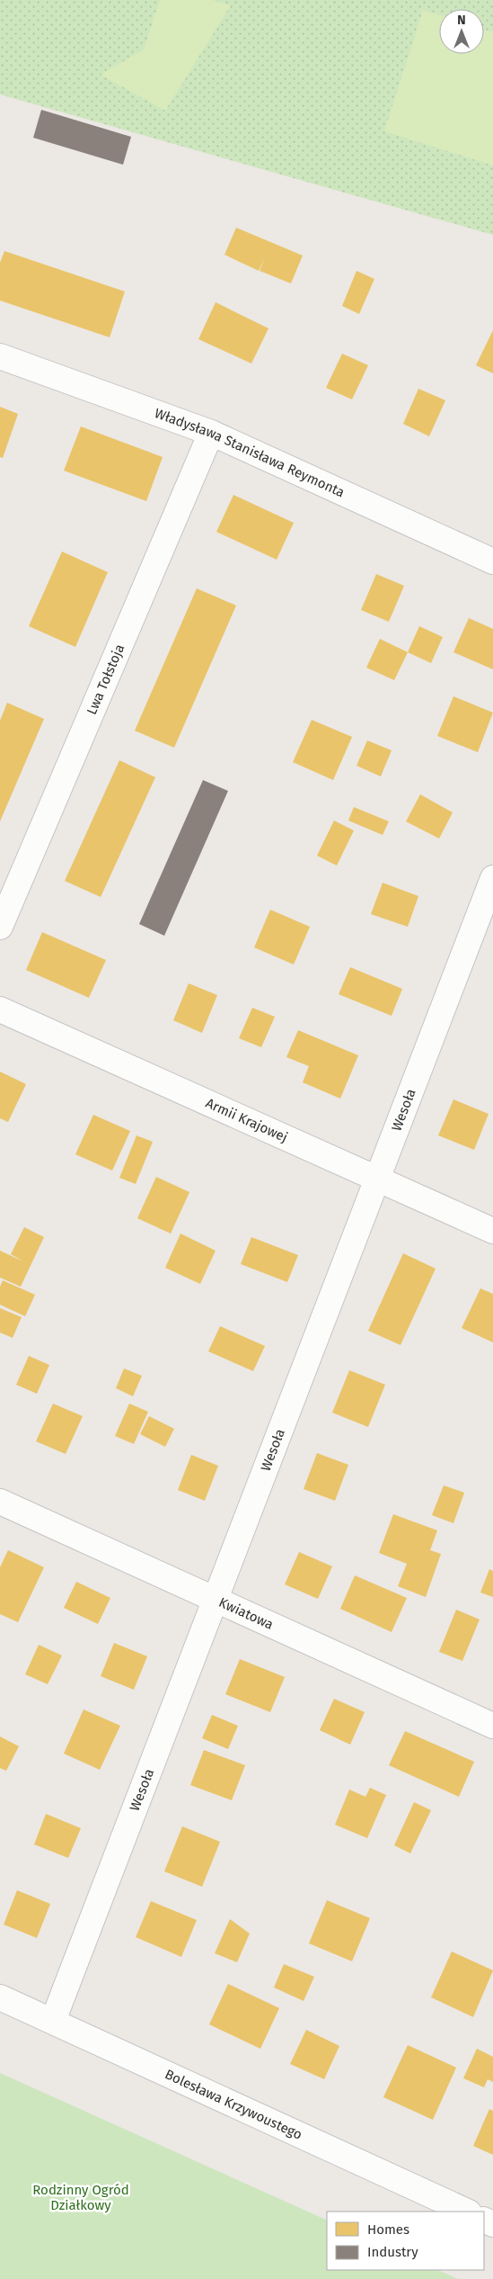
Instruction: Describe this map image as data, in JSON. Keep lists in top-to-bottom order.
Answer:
{
  "streets": {
    "street": [
      "Władysława Stanisława Reymonta",
      "Lwa Tołstoja",
      "Wesoła",
      "Armii Krajowej",
      "Kwiatowa",
      "Bolesława Krzywoustego"
    ]
  },
  "crossings": [
    ["Władysława Stanisława Reymonta", "Lwa Tołstoja"],
    ["Wesoła", "Armii Krajowej"],
    ["Wesoła", "Kwiatowa"],
    ["Wesoła", "Bolesława Krzywoustego"]
  ],
  "parks": ["Rodzinny Ogród Działkowy"],
  "legend": ["Homes", "Industry"],
  "north": "top"
}
